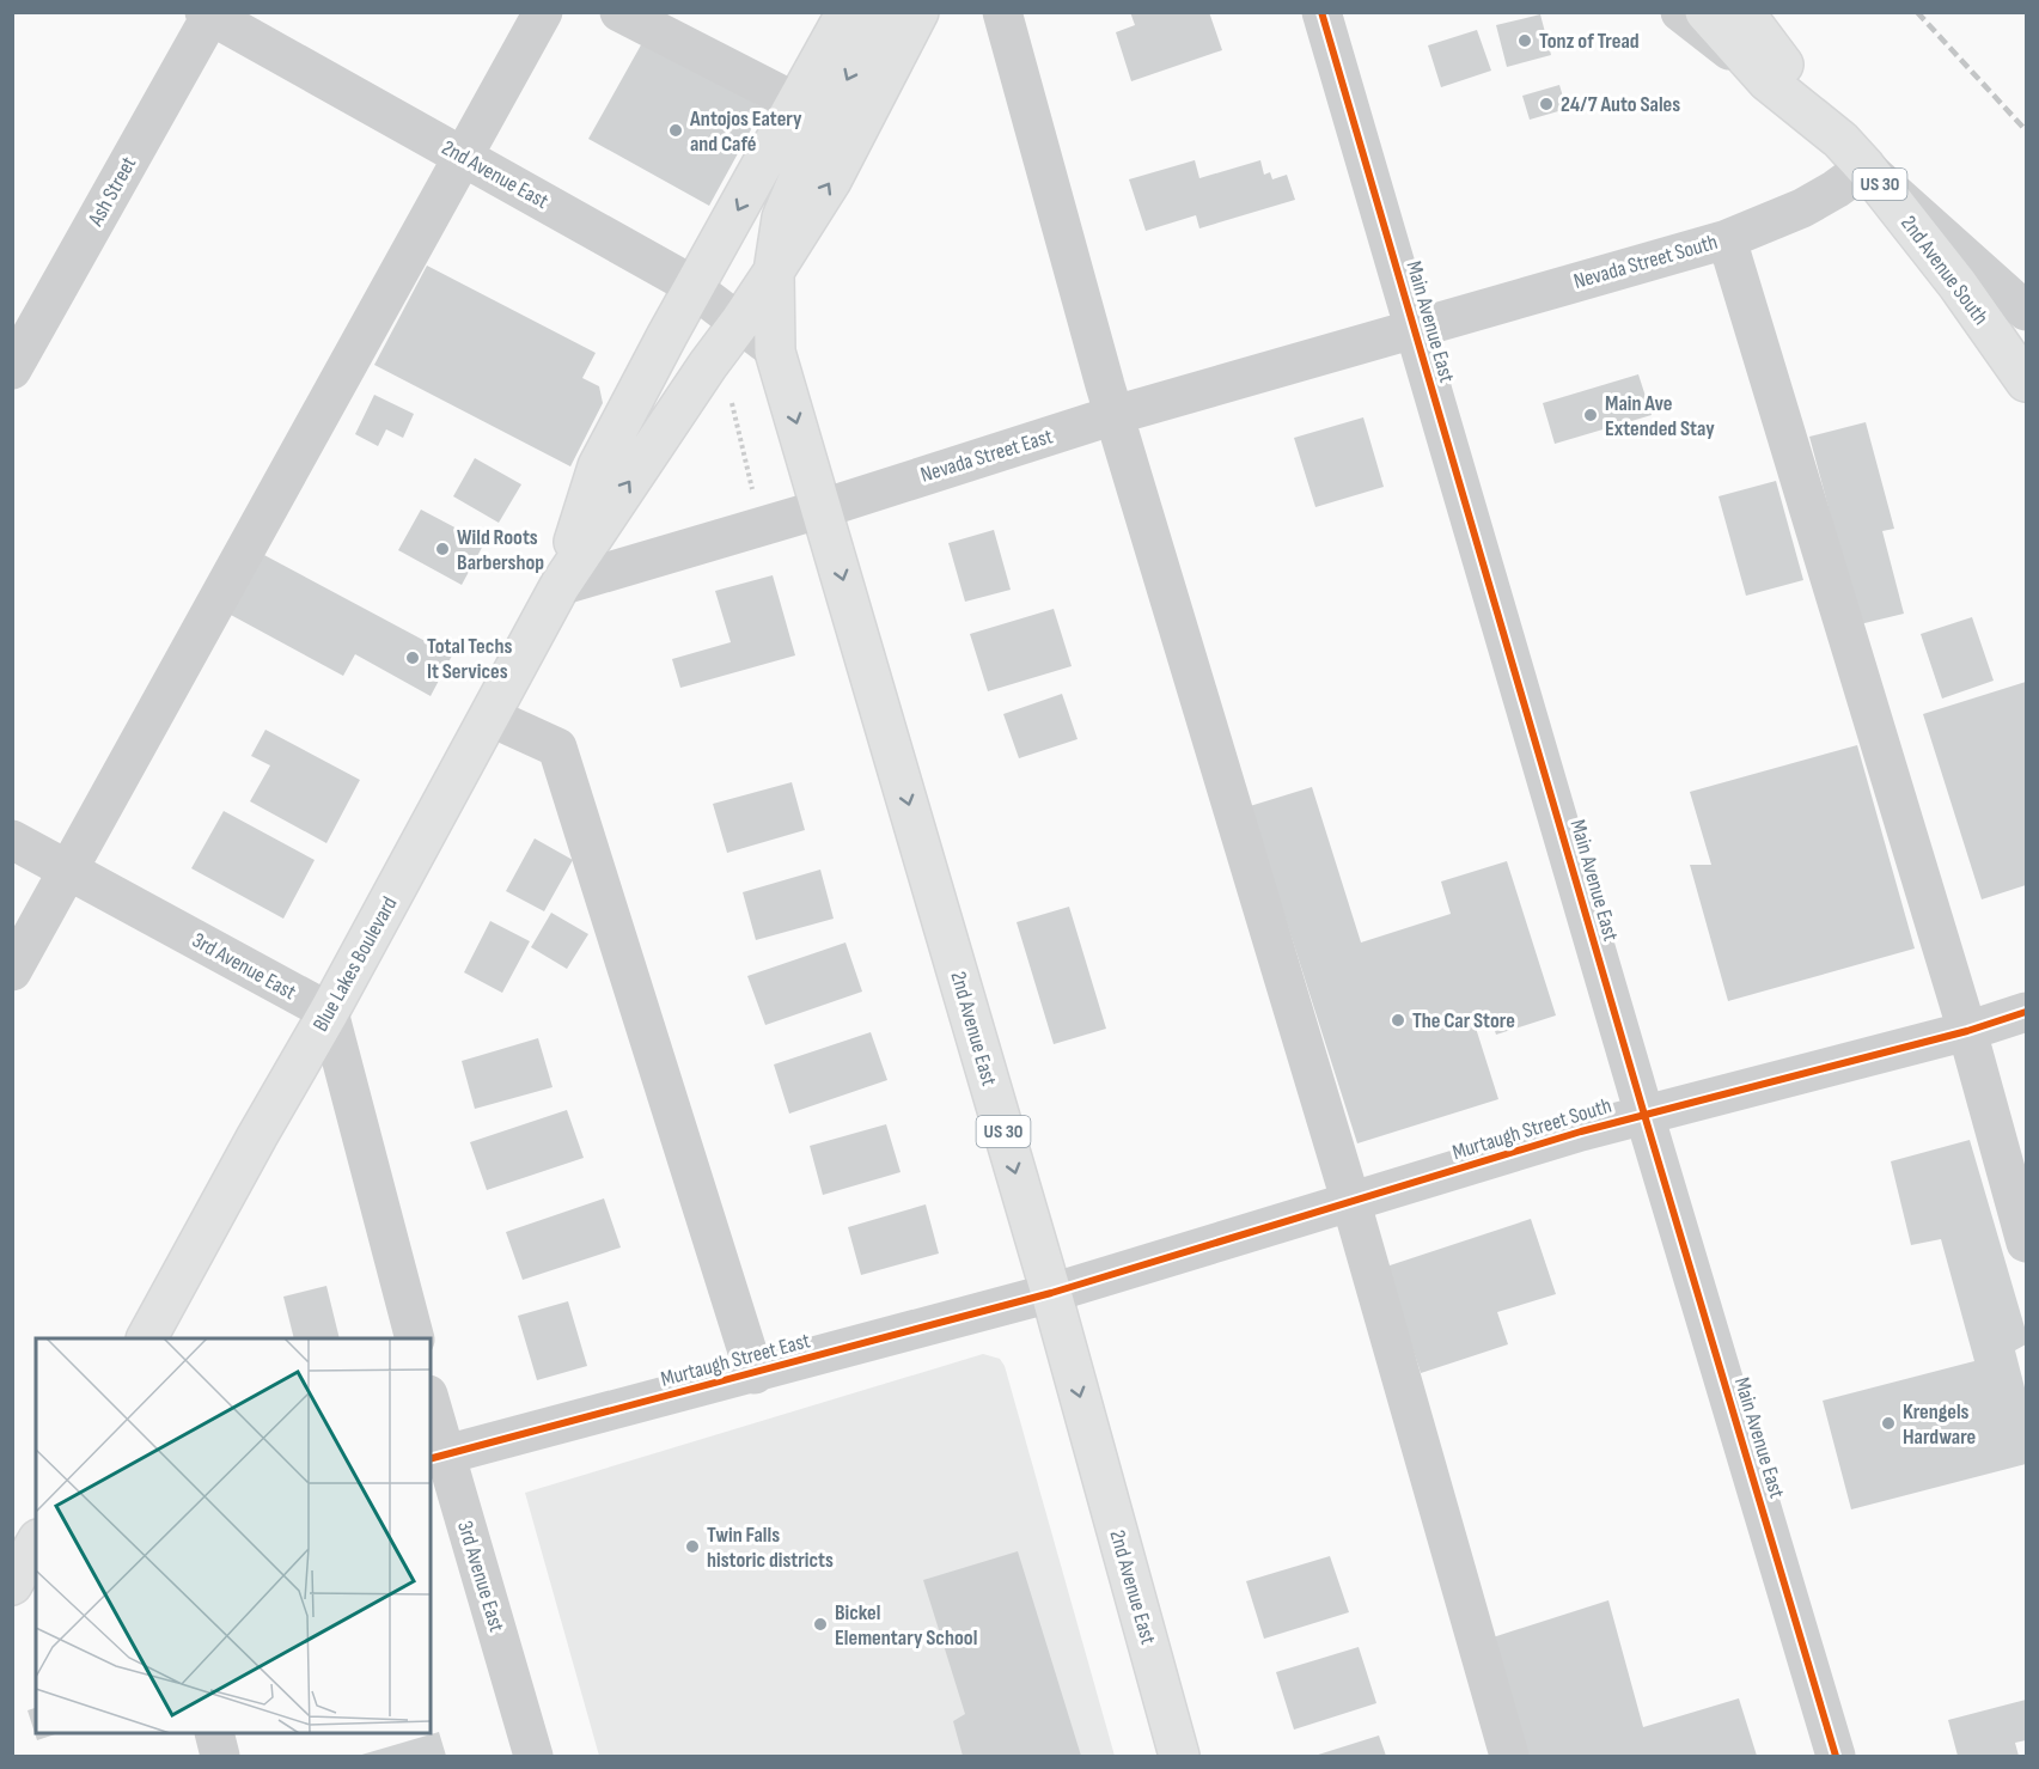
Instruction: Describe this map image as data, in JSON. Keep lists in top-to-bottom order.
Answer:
{
  "streets": {
    "main road": [
      "2nd Avenue East",
      "US 30",
      "2nd Avenue South",
      "Blue Lakes Boulevard"
    ],
    "street": [
      "Ash Street",
      "Nevada Street South",
      "Main Avenue East",
      "Nevada Street East",
      "3rd Avenue East",
      "Murtaugh Street South",
      "Murtaugh Street East"
    ]
  },
  "crossings": [
    ["2nd Avenue East", "Ash Street"],
    ["2nd Avenue East", "Nevada Street East"],
    ["2nd Avenue East", "Murtaugh Street South"],
    ["2nd Avenue East", "Murtaugh Street East"],
    ["Nevada Street South", "2nd Avenue South"],
    ["Nevada Street South", "Main Avenue East"],
    ["Nevada Street South", "Nevada Street East"],
    ["Main Avenue East", "Nevada Street East"],
    ["Main Avenue East", "Murtaugh Street South"],
    ["Nevada Street East", "Blue Lakes Boulevard"],
    ["Blue Lakes Boulevard", "3rd Avenue East"],
    ["3rd Avenue East", "Murtaugh Street East"],
    ["Murtaugh Street South", "Murtaugh Street East"]
  ],
  "places": [
    "Tonz of Tread",
    "24/7 Auto Sales",
    "Antojos Eatery and Café",
    "Main Ave Extended Stay",
    "Wild Roots Barbershop",
    "Total Techs It Services",
    "The Car Store",
    "Krengels Hardware",
    "Twin Falls historic districts",
    "Bickel Elementary School"
  ]
}
